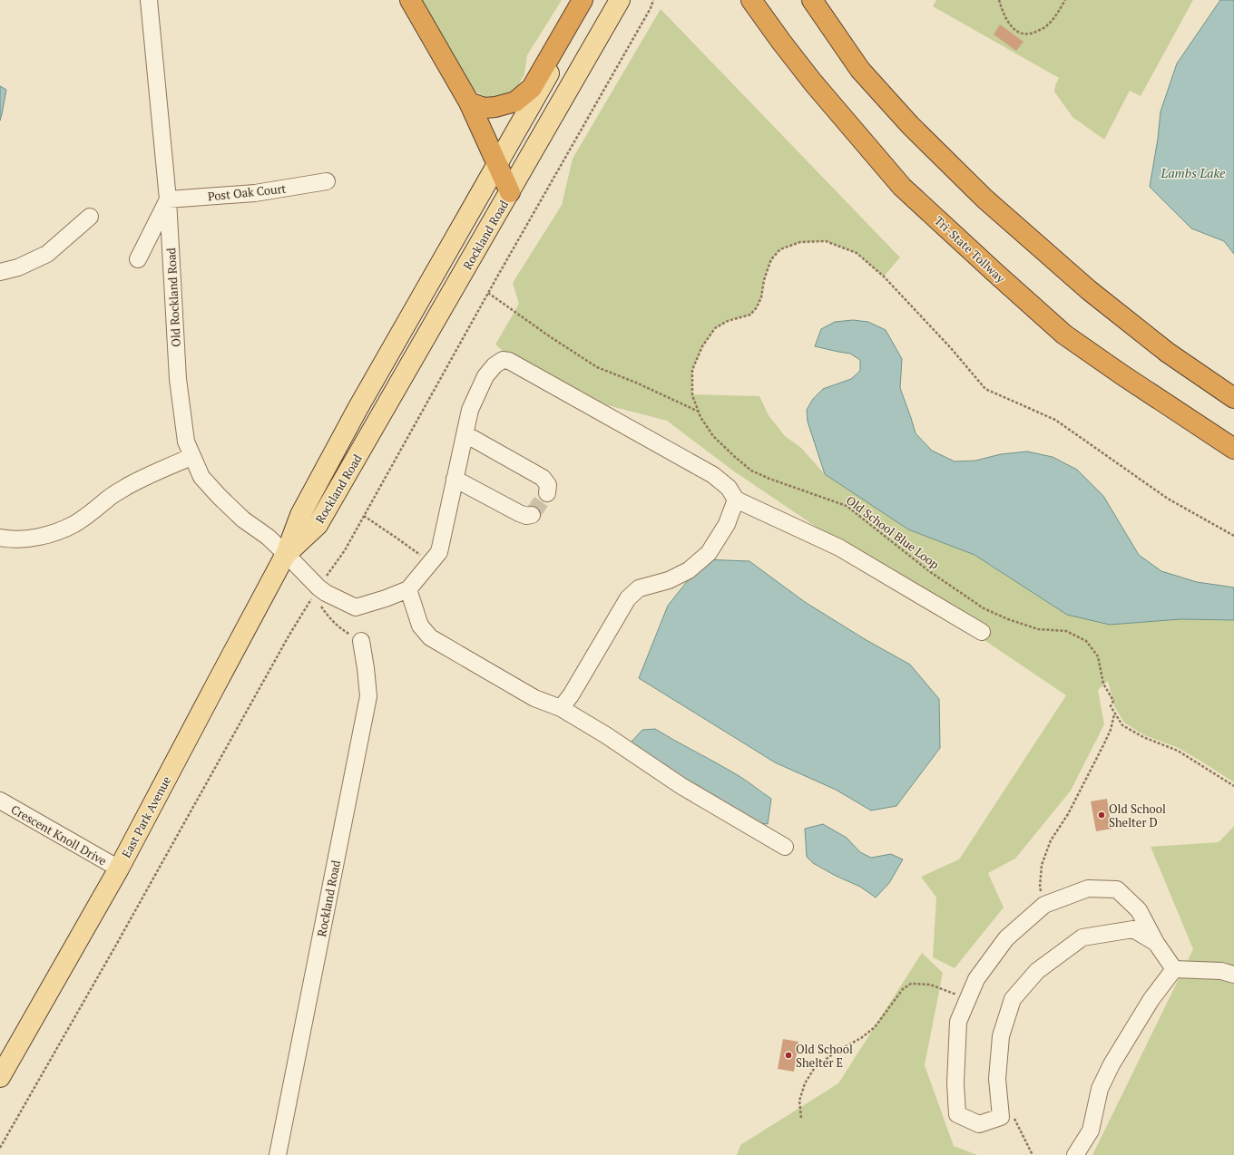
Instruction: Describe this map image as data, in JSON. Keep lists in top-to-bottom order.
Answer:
{
  "streets": {
    "highway": ["Tri-State Tollway"],
    "main road": ["Rockland Road", "East Park Avenue"],
    "street": ["Post Oak Court", "Old Rockland Road", "Crescent Knoll Drive"],
    "path": ["Old School Blue Loop"]
  },
  "crossings": [
    ["Post Oak Court", "Old Rockland Road"],
    ["Rockland Road", "Old Rockland Road"],
    ["Rockland Road", "East Park Avenue"],
    ["Old Rockland Road", "East Park Avenue"],
    ["East Park Avenue", "Crescent Knoll Drive"]
  ],
  "water": ["Lambs Lake"],
  "places": ["Old School Shelter D", "Old School Shelter E"]
}
